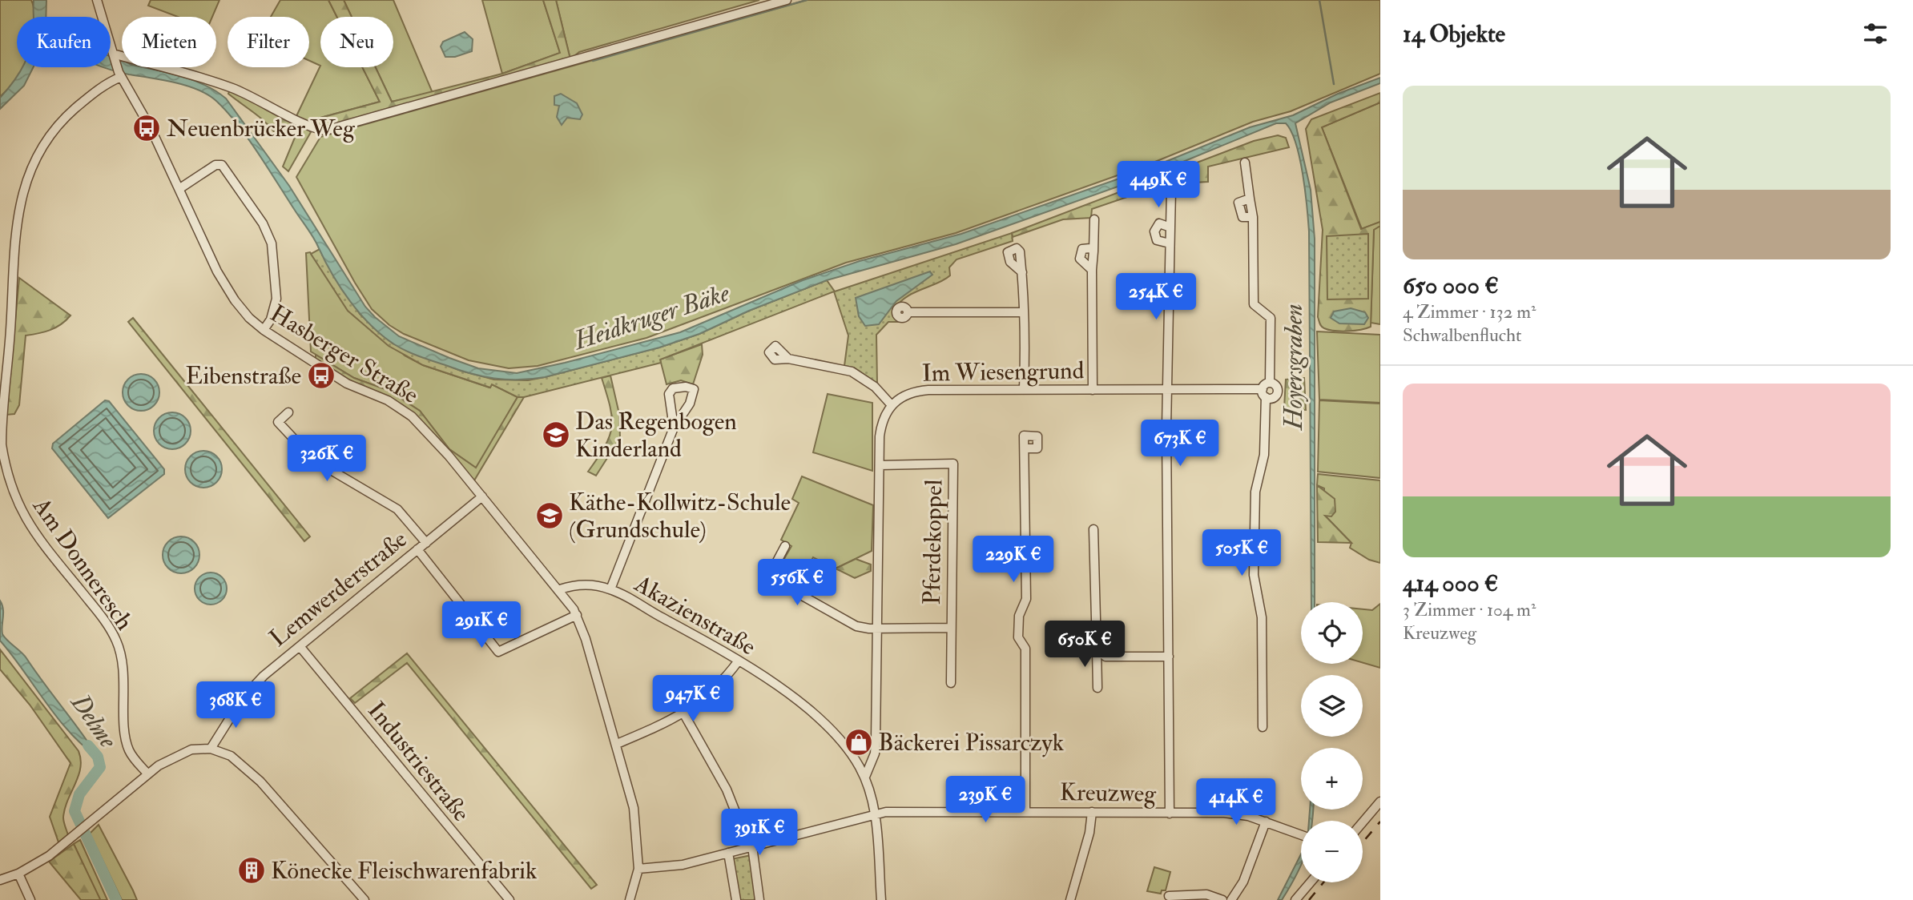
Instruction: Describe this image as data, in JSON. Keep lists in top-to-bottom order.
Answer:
{
  "streets": {
    "street": [
      "Hasberger Straße",
      "Im Wiesengrund",
      "Pferdekoppel",
      "Am Donneresch",
      "Lemwerderstraße",
      "Akazienstraße",
      "Industriestraße",
      "Kreuzweg"
    ]
  },
  "crossings": [
    ["Hasberger Straße", "Am Donneresch"],
    ["Hasberger Straße", "Lemwerderstraße"],
    ["Hasberger Straße", "Akazienstraße"],
    ["Hasberger Straße", "Kreuzweg"],
    ["Im Wiesengrund", "Pferdekoppel"],
    ["Im Wiesengrund", "Akazienstraße"],
    ["Lemwerderstraße", "Industriestraße"],
    ["Akazienstraße", "Kreuzweg"]
  ],
  "water": ["Heidkruger Bäke", "Hoyersgraben", "Delme"],
  "places": {
    "bus stop": ["Neuenbrücker Weg", "Eibenstraße"],
    "school or university": ["Das Regenbogen Kinderland", "Käthe-Kollwitz-Schule (Grundschule)"],
    "shop": ["Bäckerei Pissarczyk"],
    "building": ["Könecke Fleischwarenfabrik"]
  },
  "page": {
    "heading": "14 Objekte",
    "chip": [
      "Kaufen",
      "Mieten",
      "Filter",
      "Neu"
    ],
    "list": [
      {
        "name": "650 000 €",
        "note": "4 Zimmer · 132 m² · Schwalbenflucht"
      },
      {
        "name": "414 000 €",
        "note": "3 Zimmer · 104 m² · Kreuzweg"
      }
    ],
    "price": [
      "449K €",
      "254K €",
      "673K €",
      "326K €",
      "505K €",
      "229K €",
      "556K €",
      "291K €",
      "650K €",
      "947K €",
      "368K €",
      "239K €",
      "414K €",
      "391K €"
    ],
    "map_buttons": ["+", "−"]
  }
}
